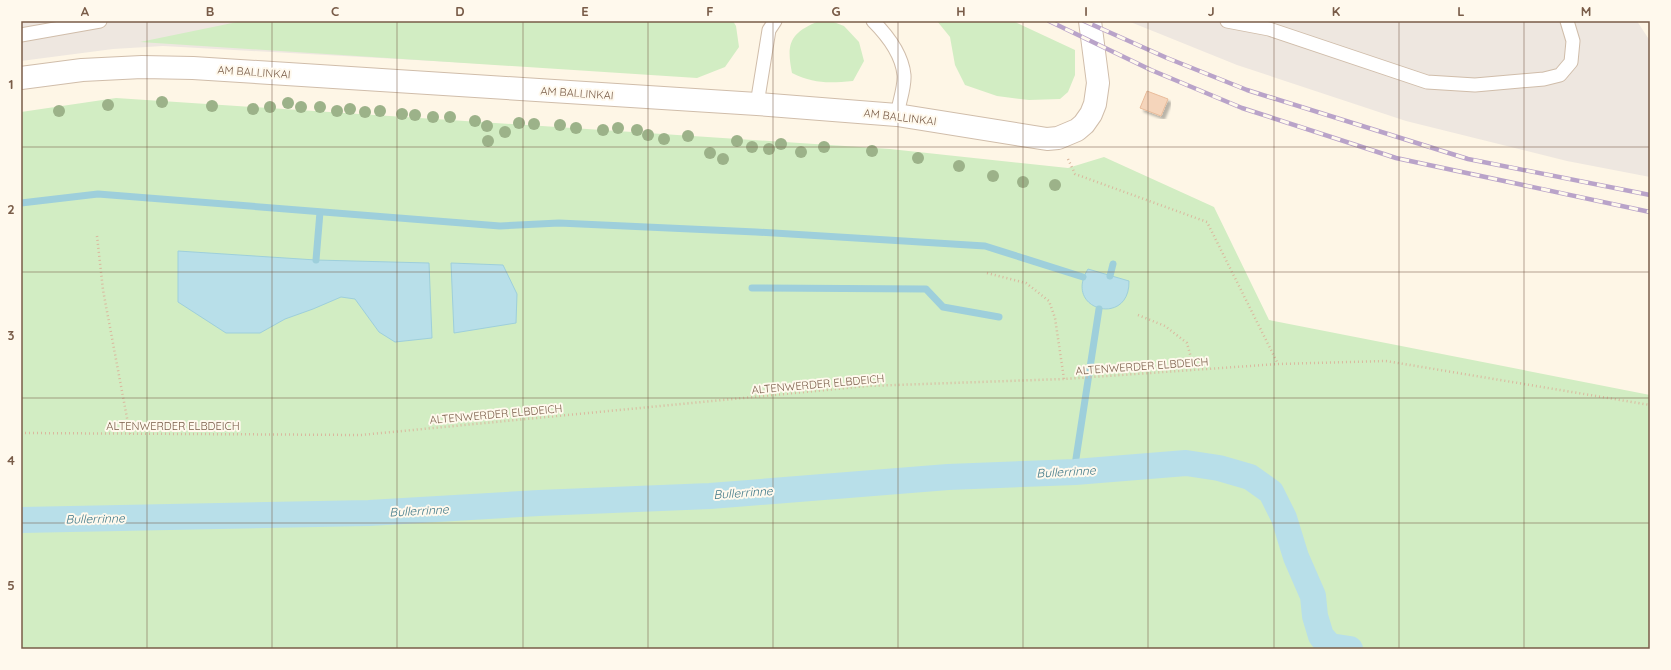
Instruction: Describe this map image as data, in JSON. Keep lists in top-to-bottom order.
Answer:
{
  "streets": {
    "street": ["AM BALLINKAI"],
    "path": ["ALTENWERDER ELBDEICH"]
  },
  "water": ["Bullerrinne"],
  "grid": {
    "columns": [
      "A",
      "B",
      "C",
      "D",
      "E",
      "F",
      "G",
      "H",
      "I",
      "J",
      "K",
      "L",
      "M"
    ],
    "rows": [
      "1",
      "2",
      "3",
      "4",
      "5"
    ]
  }
}
